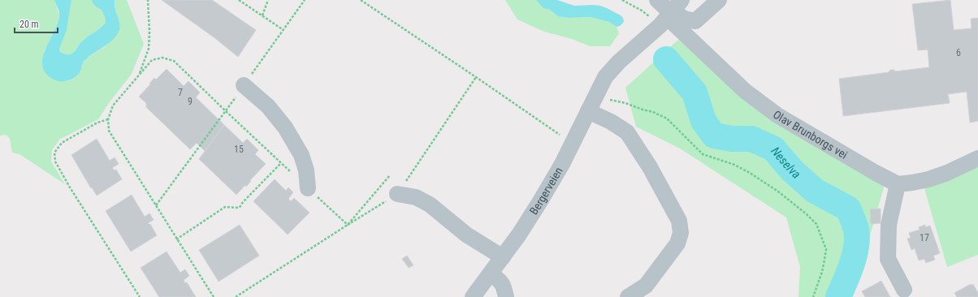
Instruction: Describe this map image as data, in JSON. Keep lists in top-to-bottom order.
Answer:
{
  "streets": {
    "street": ["Olav Brunborgs vei", "Bergerveien"]
  },
  "crossings": [
    ["Olav Brunborgs vei", "Bergerveien"]
  ],
  "water": ["Neselva"],
  "house_numbers": [
    "6",
    "7",
    "9",
    "15",
    "17"
  ],
  "scale_bar": "20 m"
}
